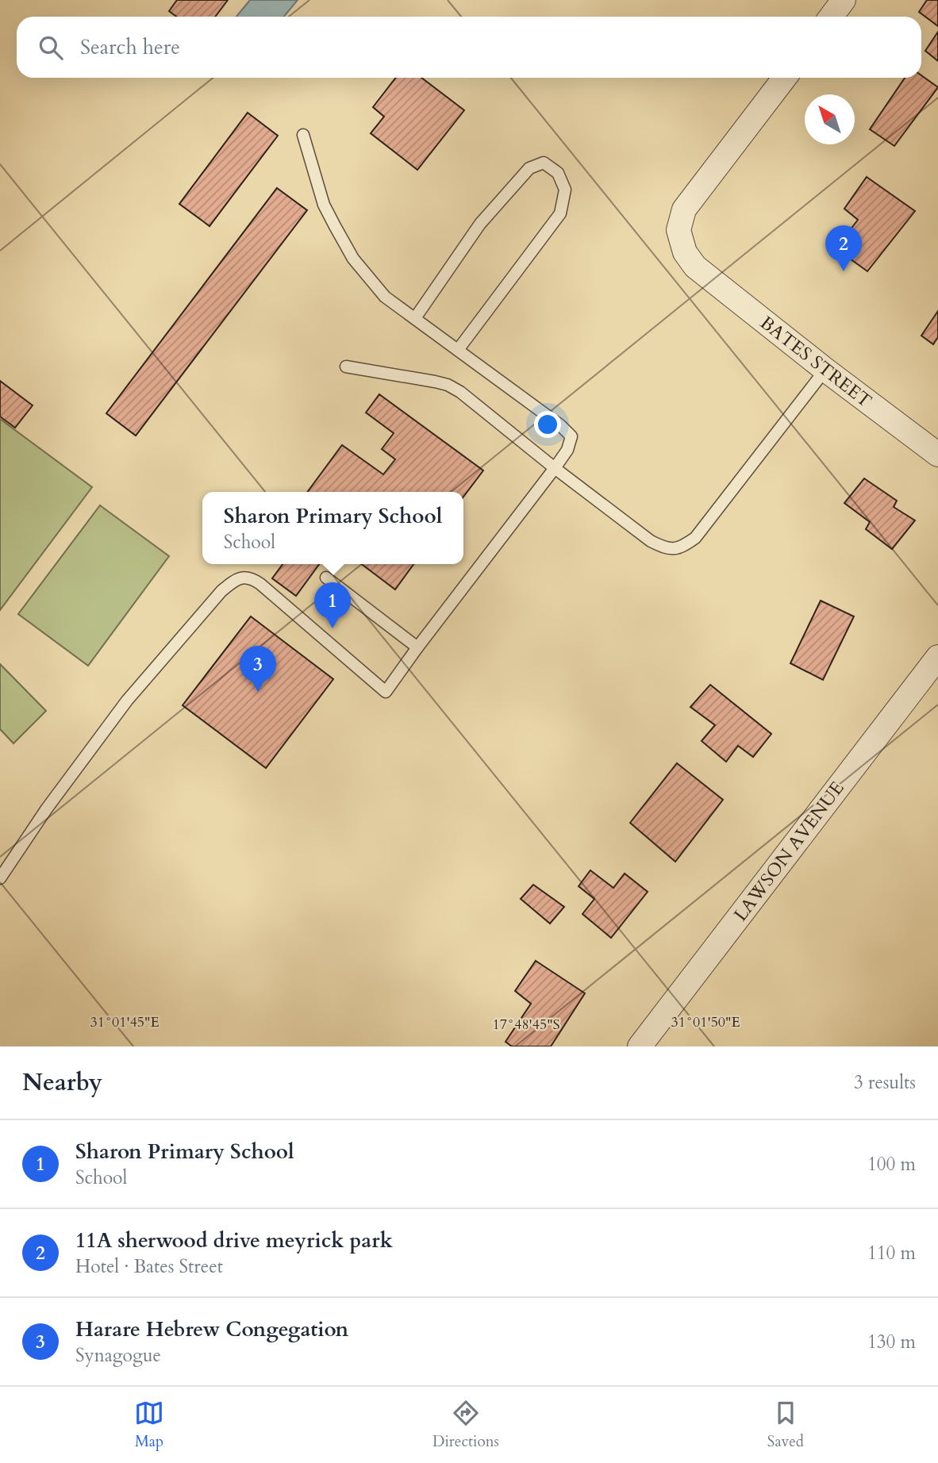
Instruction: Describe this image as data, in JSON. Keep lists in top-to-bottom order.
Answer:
{
  "streets": {
    "street": ["BATES STREET", "LAWSON AVENUE"]
  },
  "north": "top left",
  "page": {
    "search": "Search here",
    "pins": ["2", "1", "3"],
    "popup": ["Sharon Primary School", "School"],
    "heading": ["Nearby", "3 results"],
    "list": [
      {
        "mark": "1",
        "name": "Sharon Primary School",
        "note": "School",
        "value": "100 m"
      },
      {
        "mark": "2",
        "name": "11A sherwood drive meyrick park",
        "note": "Hotel · Bates Street",
        "value": "110 m"
      },
      {
        "mark": "3",
        "name": "Harare Hebrew Congegation",
        "note": "Synagogue",
        "value": "130 m"
      }
    ],
    "nav": ["Map", "Directions", "Saved"]
  },
  "coordinates": ["31°01'45\"E", "31°01'50\"E", "17°48'45\"S"]
}
